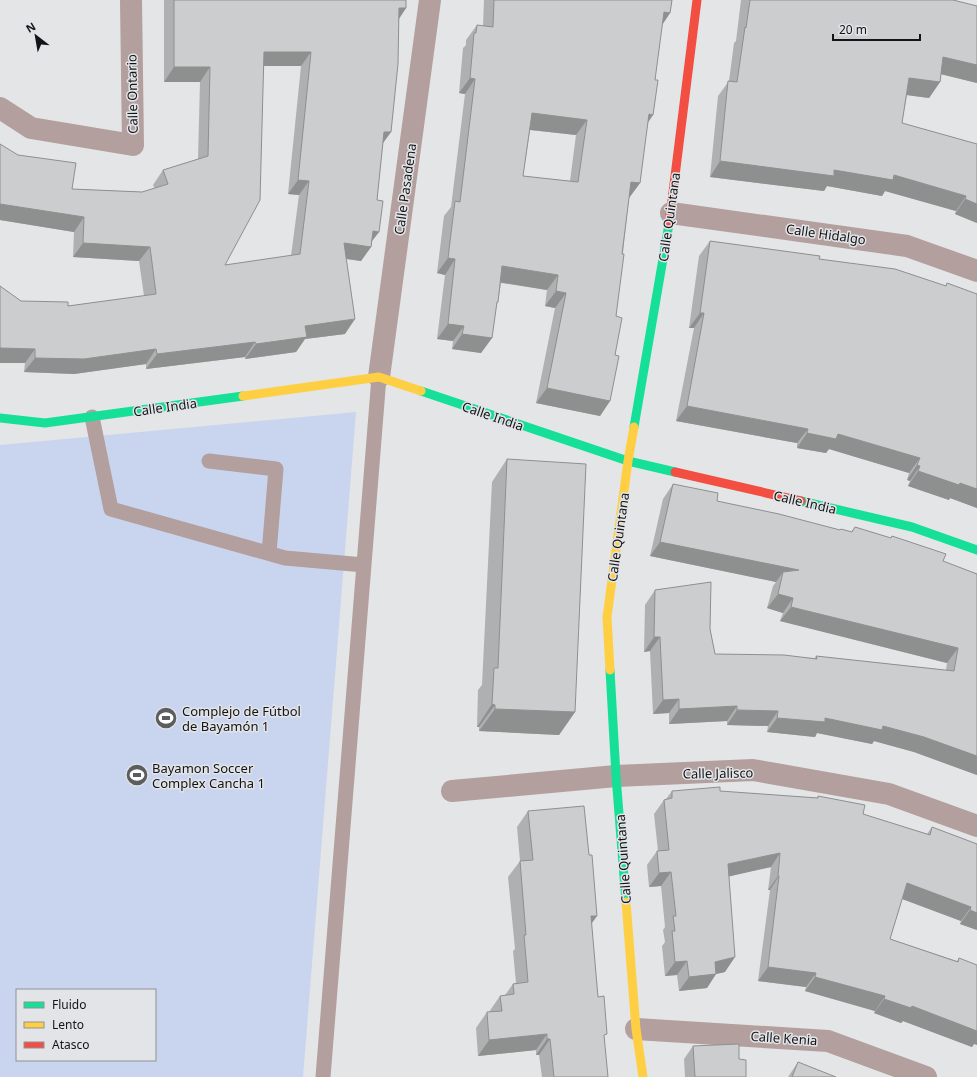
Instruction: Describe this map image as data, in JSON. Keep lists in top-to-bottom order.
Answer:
{
  "streets": {
    "street": [
      "Calle Ontario",
      "Calle Pasadena",
      "Calle Quintana",
      "Calle Hidalgo",
      "Calle India",
      "Calle Jalisco",
      "Calle Kenia"
    ]
  },
  "crossings": [
    ["Calle Pasadena", "Calle India"],
    ["Calle Quintana", "Calle Hidalgo"],
    ["Calle Quintana", "Calle India"],
    ["Calle Quintana", "Calle Jalisco"],
    ["Calle Quintana", "Calle Kenia"]
  ],
  "places": {
    "sports": ["Complejo de Fútbol de Bayamón 1", "Bayamon Soccer Complex Cancha 1"]
  },
  "legend": ["Fluido", "Lento", "Atasco"],
  "scale_bar": "20 m",
  "north": "top left"
}
